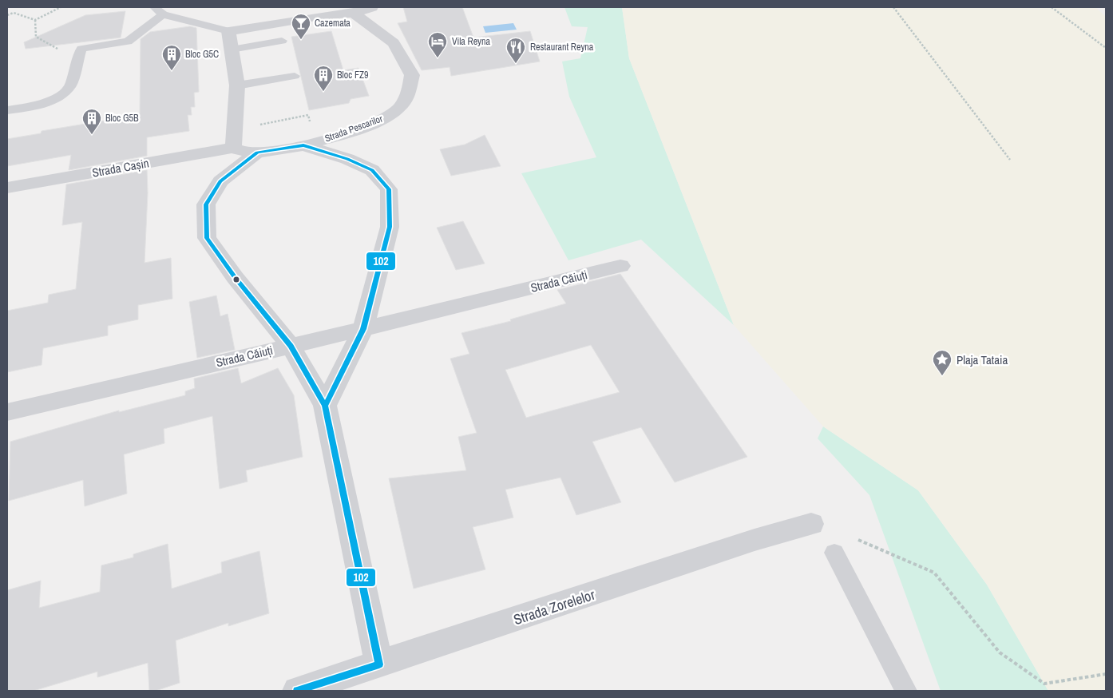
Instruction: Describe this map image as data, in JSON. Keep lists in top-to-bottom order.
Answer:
{
  "streets": {
    "street": [
      "Strada Pescarilor",
      "Strada Cașin",
      "Strada Căiuți",
      "Strada Zorelelor"
    ]
  },
  "places": {
    "bar": ["Cazemata"],
    "hotel": ["Vila Reyna"],
    "restaurant": ["Restaurant Reyna"],
    "building": ["Bloc G5C", "Bloc FZ9", "Bloc G5B"],
    "place": ["Plaja Tataia"]
  },
  "lines": ["transit line 102"]
}
